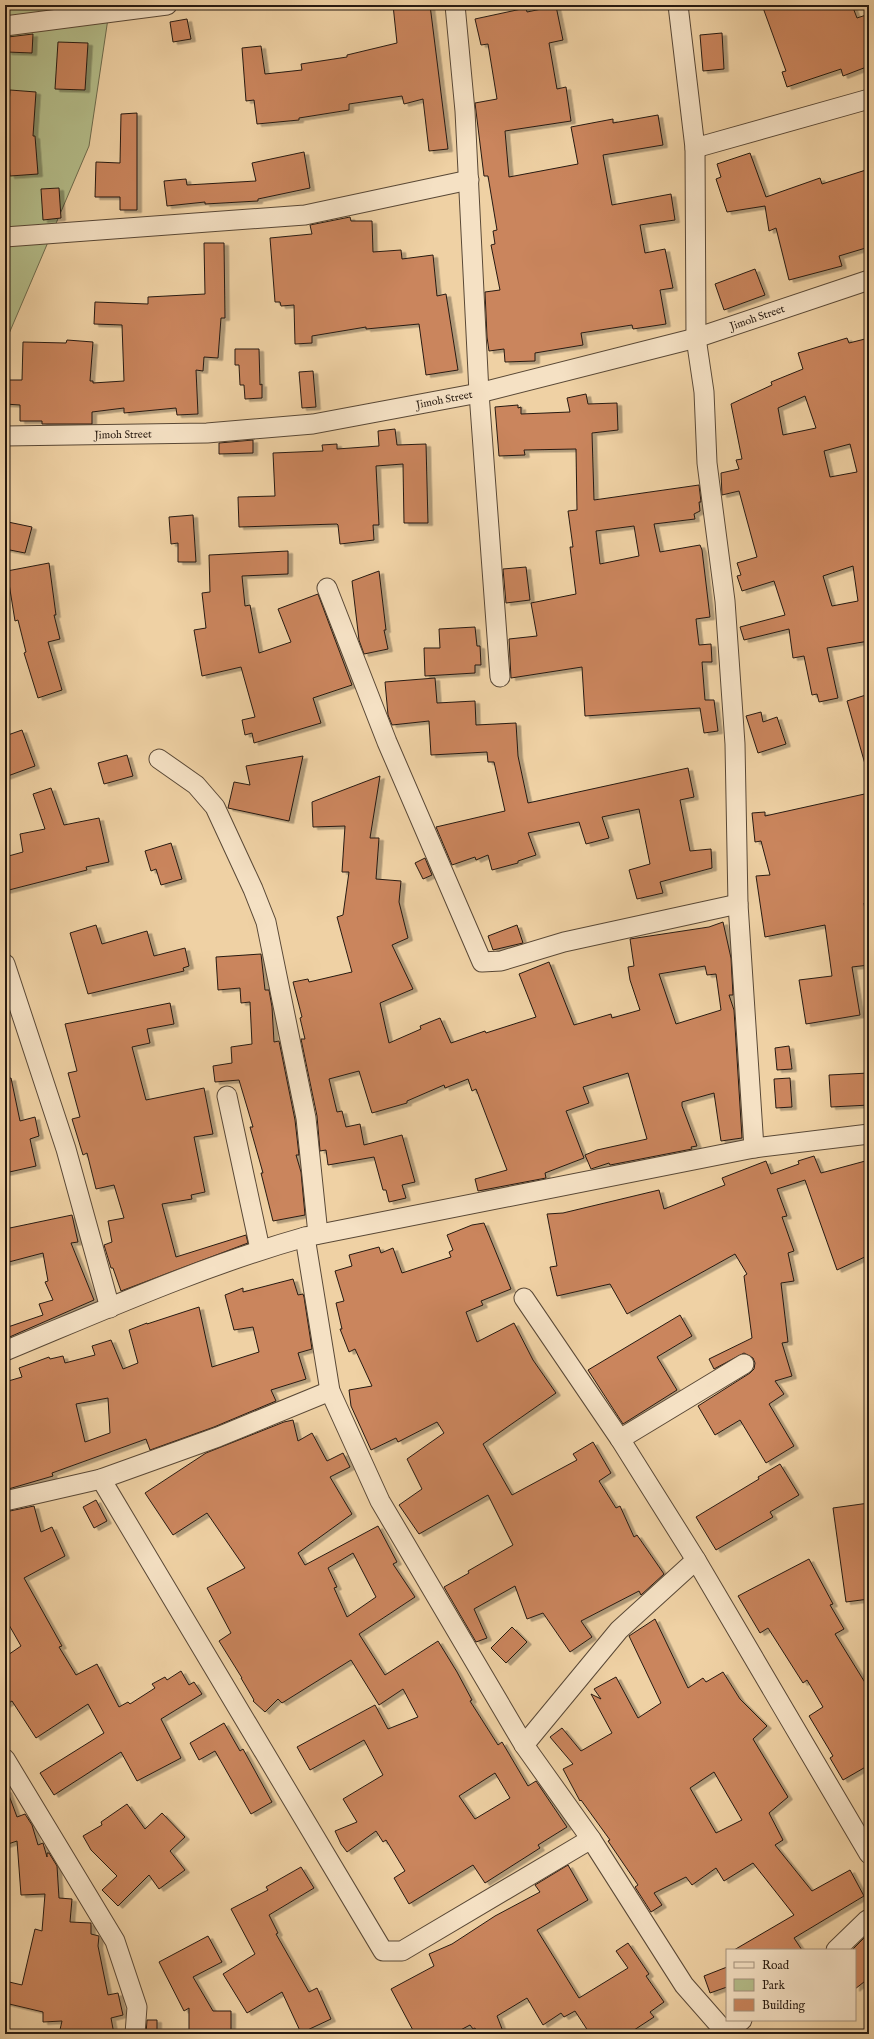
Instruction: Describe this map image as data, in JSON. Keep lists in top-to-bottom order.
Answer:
{
  "streets": {
    "street": ["Jimoh Street"]
  },
  "legend": ["Road", "Park", "Building"]
}
